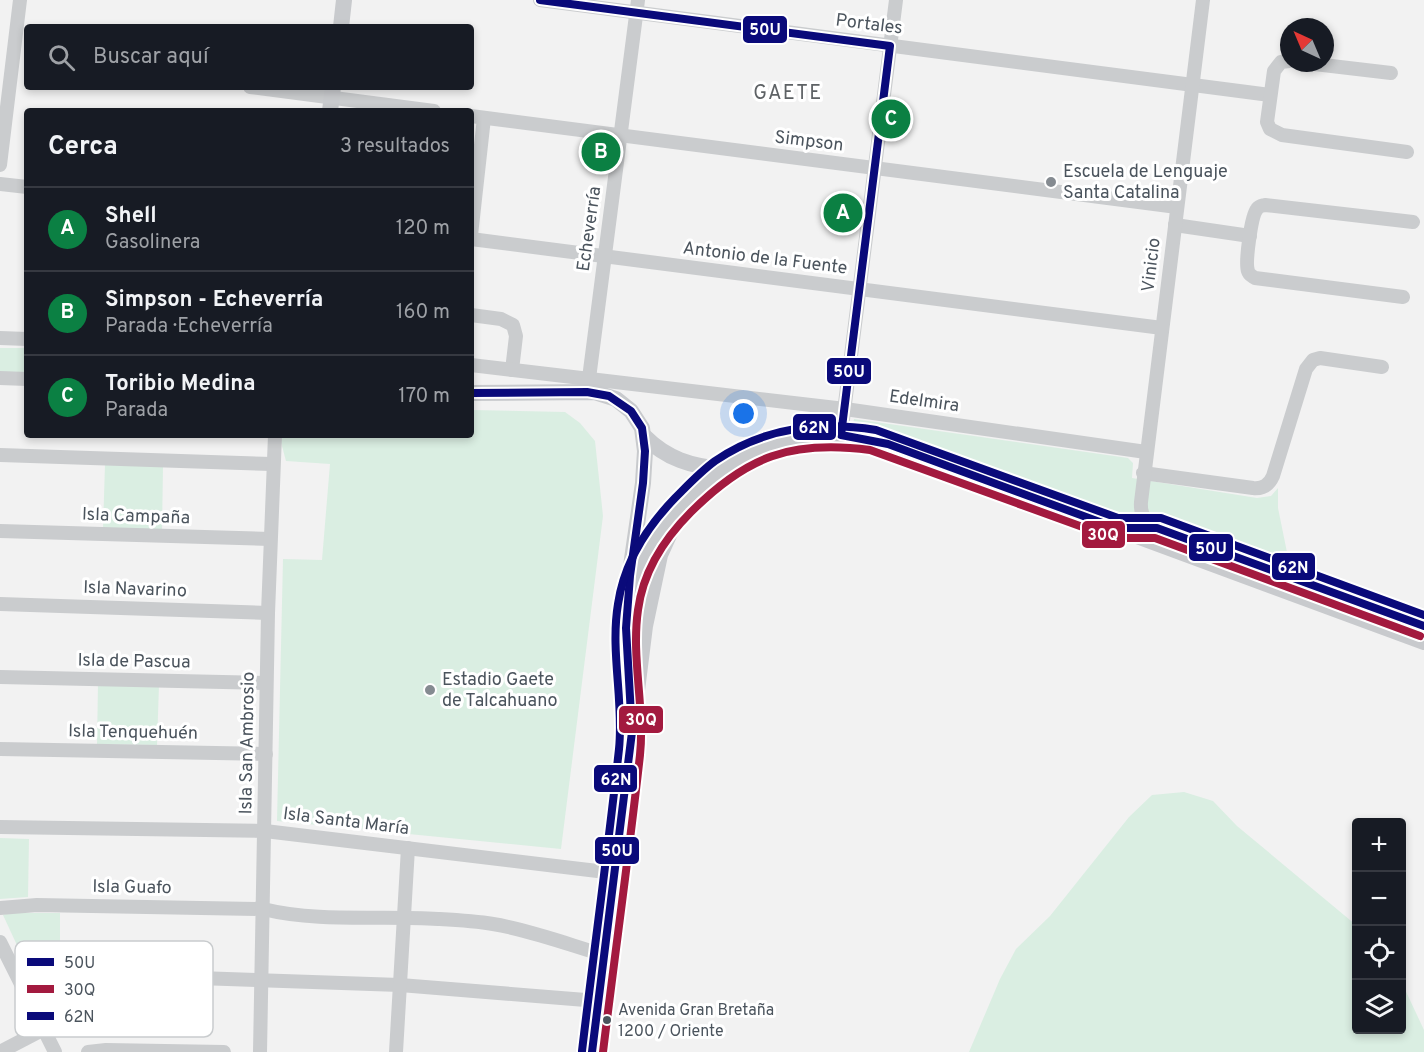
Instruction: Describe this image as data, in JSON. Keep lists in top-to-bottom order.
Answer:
{
  "streets": {
    "street": [
      "Portales",
      "Simpson",
      "Echeverría",
      "Antonio de la Fuente",
      "Vinicio",
      "Edelmira",
      "Isla Campaña",
      "Isla Navarino",
      "Isla de Pascua",
      "Isla Tenquehuén",
      "Isla San Ambrosio",
      "Isla Santa María",
      "Isla Guafo"
    ]
  },
  "crossings": [
    ["Portales", "Echeverría"],
    ["Portales", "Vinicio"],
    ["Simpson", "Echeverría"],
    ["Simpson", "Vinicio"],
    ["Echeverría", "Antonio de la Fuente"],
    ["Echeverría", "Edelmira"],
    ["Antonio de la Fuente", "Vinicio"],
    ["Vinicio", "Edelmira"],
    ["Isla Campaña", "Isla San Ambrosio"],
    ["Isla Navarino", "Isla San Ambrosio"],
    ["Isla de Pascua", "Isla San Ambrosio"],
    ["Isla Tenquehuén", "Isla San Ambrosio"],
    ["Isla San Ambrosio", "Isla Santa María"],
    ["Isla San Ambrosio", "Isla Guafo"]
  ],
  "districts": ["GAETE"],
  "places": ["Escuela de Lenguaje Santa Catalina", "Estadio Gaete de Talcahuano", "Avenida Gran Bretaña 1200 / Oriente"],
  "lines": ["transit line 50U", "transit line 62N", "transit line 30Q"],
  "legend": ["50U", "30Q", "62N"],
  "north": "top left",
  "page": {
    "search": "Buscar aquí",
    "pins": ["C", "B", "A"],
    "heading": ["Cerca", "3 resultados"],
    "list": [
      {
        "mark": "A",
        "name": "Shell",
        "note": "Gasolinera",
        "value": "120 m"
      },
      {
        "mark": "B",
        "name": "Simpson - Echeverría",
        "note": "Parada · Echeverría",
        "value": "160 m"
      },
      {
        "mark": "C",
        "name": "Toribio Medina",
        "note": "Parada",
        "value": "170 m"
      }
    ],
    "map_buttons": ["+", "−"]
  }
}
